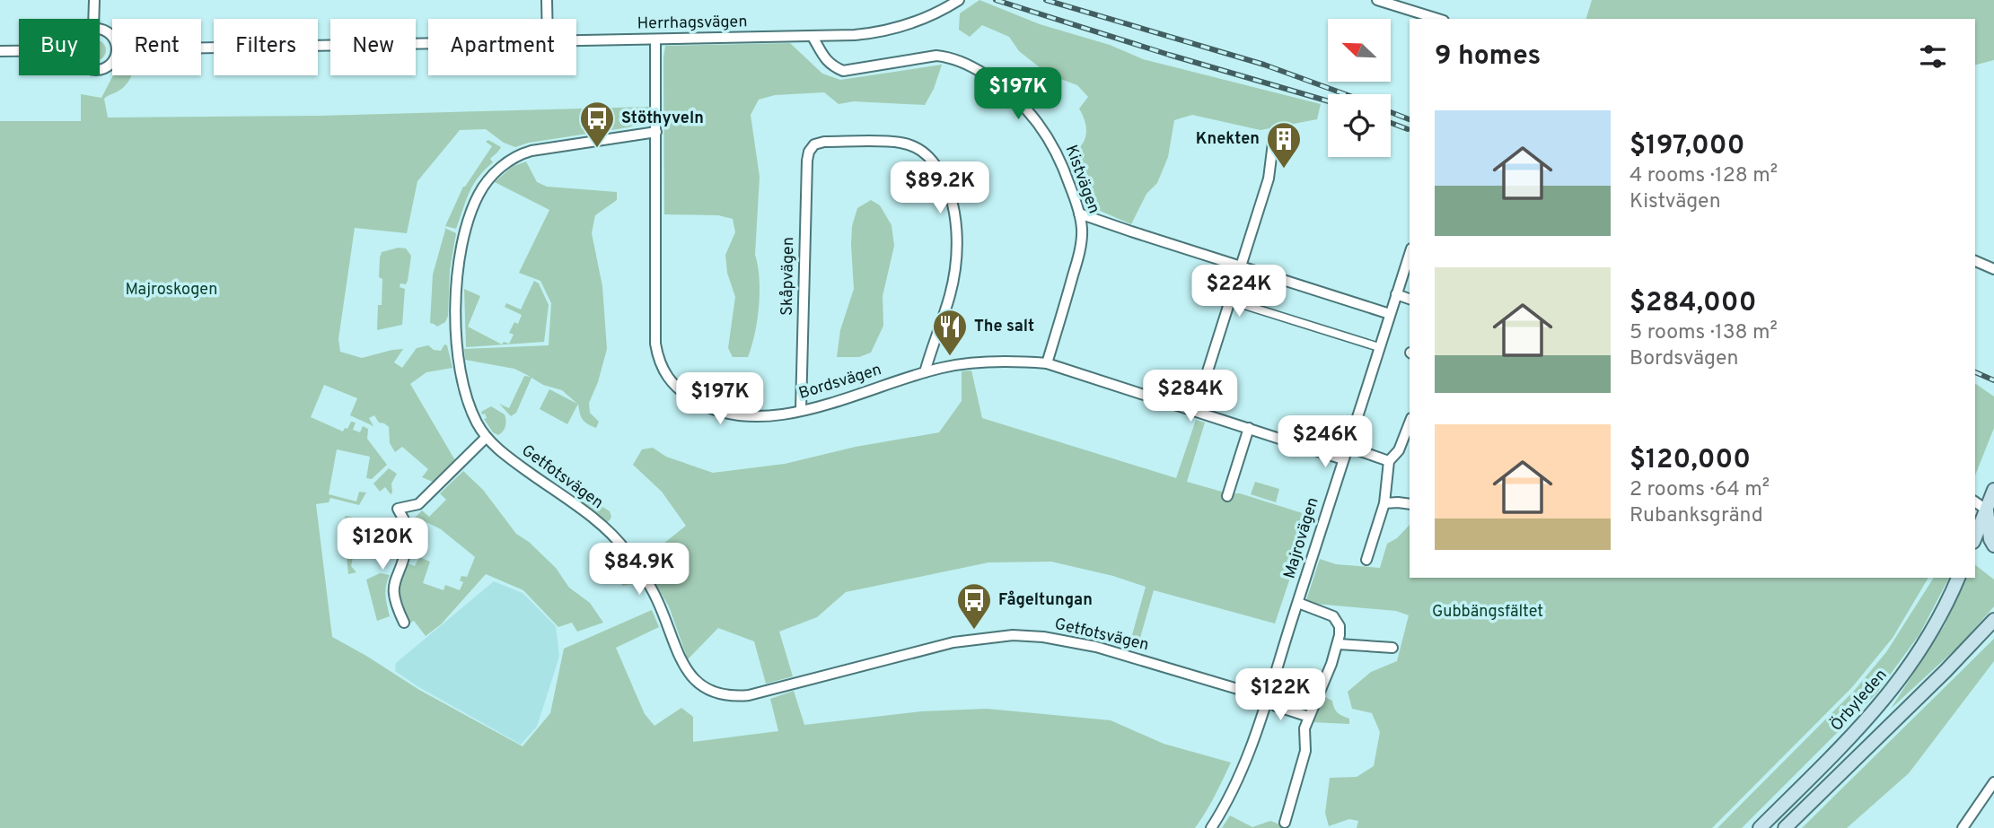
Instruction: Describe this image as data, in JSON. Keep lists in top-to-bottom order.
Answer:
{
  "streets": {
    "main road": ["Örbyleden"],
    "street": [
      "Herrhagsvägen",
      "Kistvägen",
      "Skåpvägen",
      "Bordsvägen",
      "Getfotsvägen",
      "Majrovägen"
    ]
  },
  "crossings": [
    ["Herrhagsvägen", "Kistvägen"],
    ["Herrhagsvägen", "Bordsvägen"],
    ["Kistvägen", "Bordsvägen"],
    ["Skåpvägen", "Bordsvägen"],
    ["Bordsvägen", "Getfotsvägen"],
    ["Bordsvägen", "Majrovägen"],
    ["Getfotsvägen", "Majrovägen"]
  ],
  "parks": ["Majroskogen", "Gubbängsfältet"],
  "places": {
    "bus stop": ["Stöthyveln", "Fågeltungan"],
    "building": ["Knekten"],
    "restaurant": ["The salt"]
  },
  "north": "top left",
  "page": {
    "chip": [
      "Buy",
      "Rent",
      "Filters",
      "New",
      "Apartment"
    ],
    "heading": "9 homes",
    "price": [
      "$197K",
      "$89.2K",
      "$224K",
      "$284K",
      "$197K",
      "$246K",
      "$120K",
      "$84.9K",
      "$122K"
    ],
    "list": [
      {
        "name": "$197,000",
        "note": "4 rooms · 128 m² · Kistvägen"
      },
      {
        "name": "$284,000",
        "note": "5 rooms · 138 m² · Bordsvägen"
      },
      {
        "name": "$120,000",
        "note": "2 rooms · 64 m² · Rubanksgränd"
      }
    ]
  }
}
